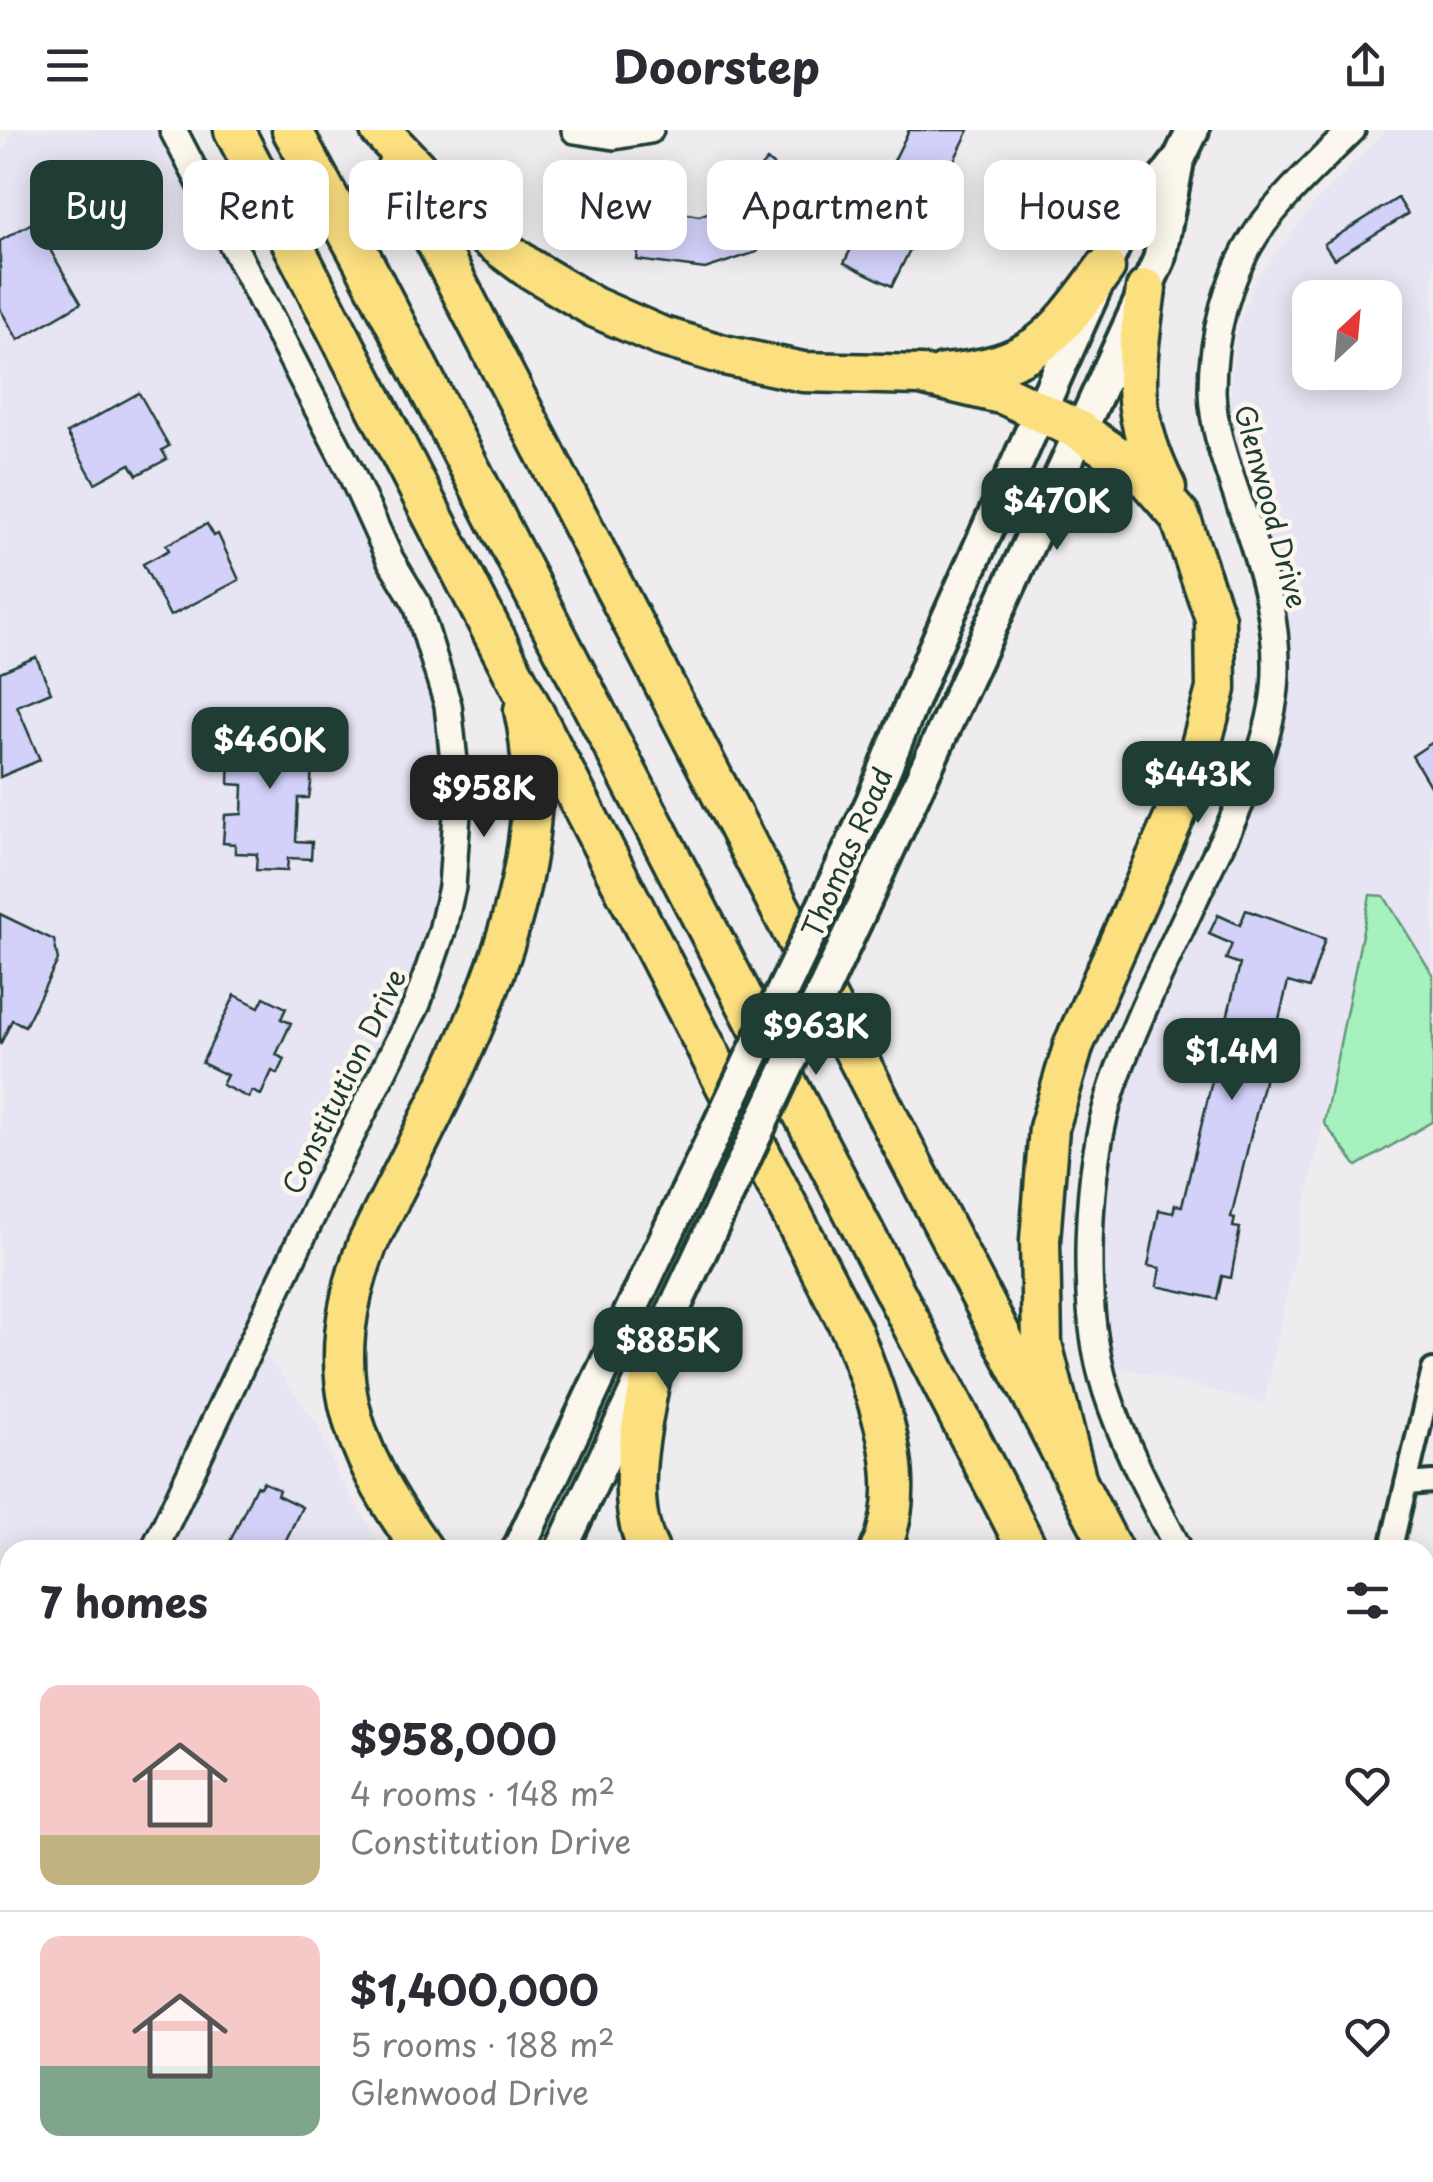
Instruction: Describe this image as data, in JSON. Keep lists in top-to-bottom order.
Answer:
{
  "streets": {
    "main road": ["Thomas Road"],
    "street": ["Glenwood Drive", "Constitution Drive"]
  },
  "north": "top right",
  "page": {
    "header": "Doorstep",
    "chip": [
      "Buy",
      "Rent",
      "Filters",
      "New",
      "Apartment",
      "House"
    ],
    "price": [
      "$470K",
      "$460K",
      "$443K",
      "$958K",
      "$963K",
      "$1.4M",
      "$885K"
    ],
    "heading": "7 homes",
    "list": [
      {
        "name": "$958,000",
        "note": "4 rooms · 148 m² · Constitution Drive"
      },
      {
        "name": "$1,400,000",
        "note": "5 rooms · 188 m² · Glenwood Drive"
      }
    ]
  }
}
